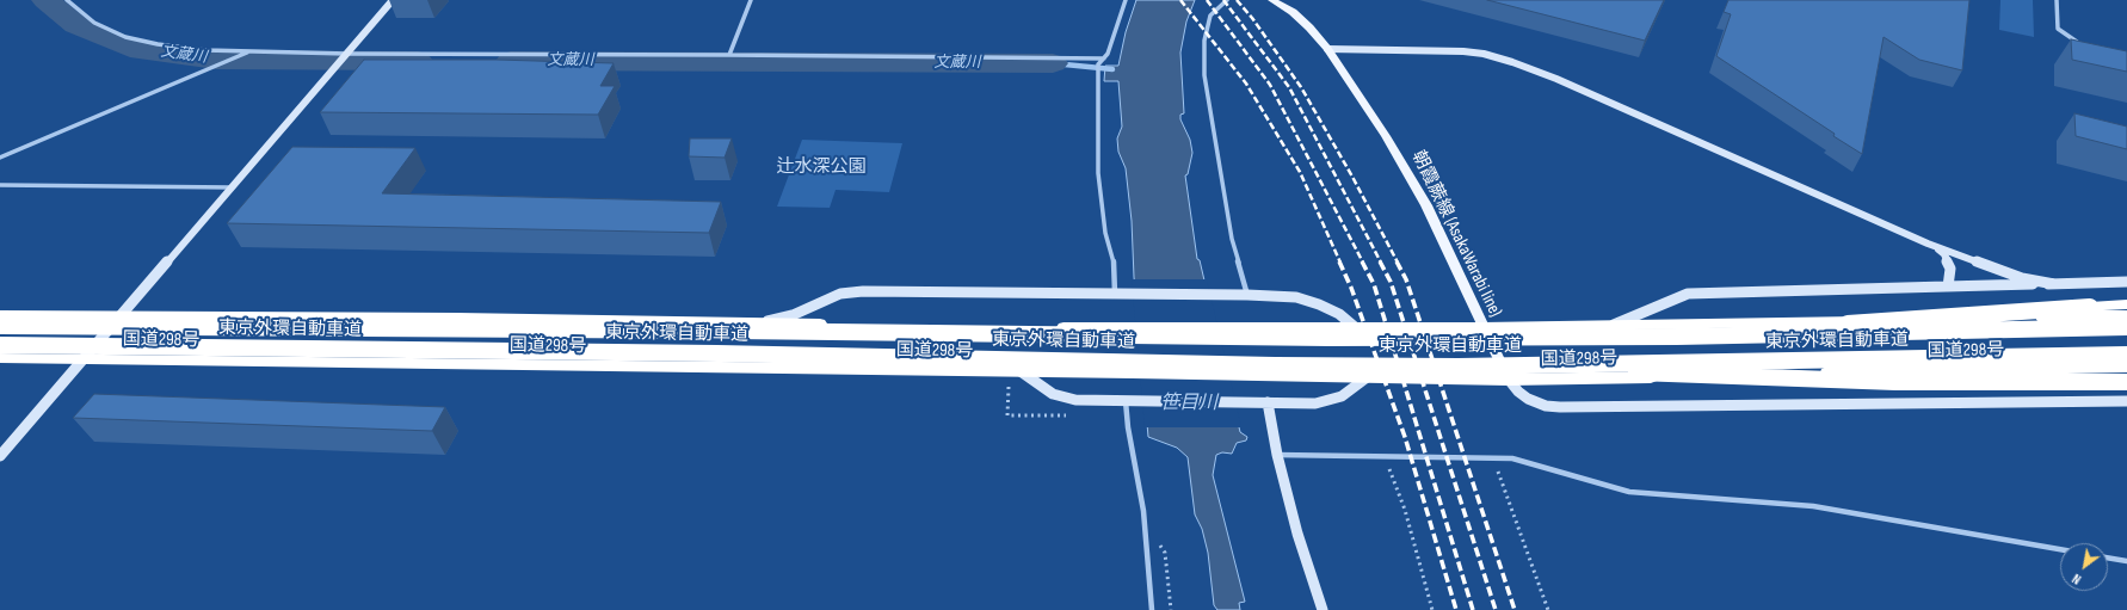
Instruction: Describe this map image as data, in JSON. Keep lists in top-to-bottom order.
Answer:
{
  "streets": {
    "highway": ["東京外環自動車道", "国道298号"],
    "main road": ["朝霞蕨線 (AsakaWarabi line)"]
  },
  "crossings": [
    ["朝霞蕨線 (AsakaWarabi line)", "国道298号"]
  ],
  "water": ["文蔵川", "笹目川"],
  "parks": ["辻水深公園"],
  "north": "bottom left"
}
